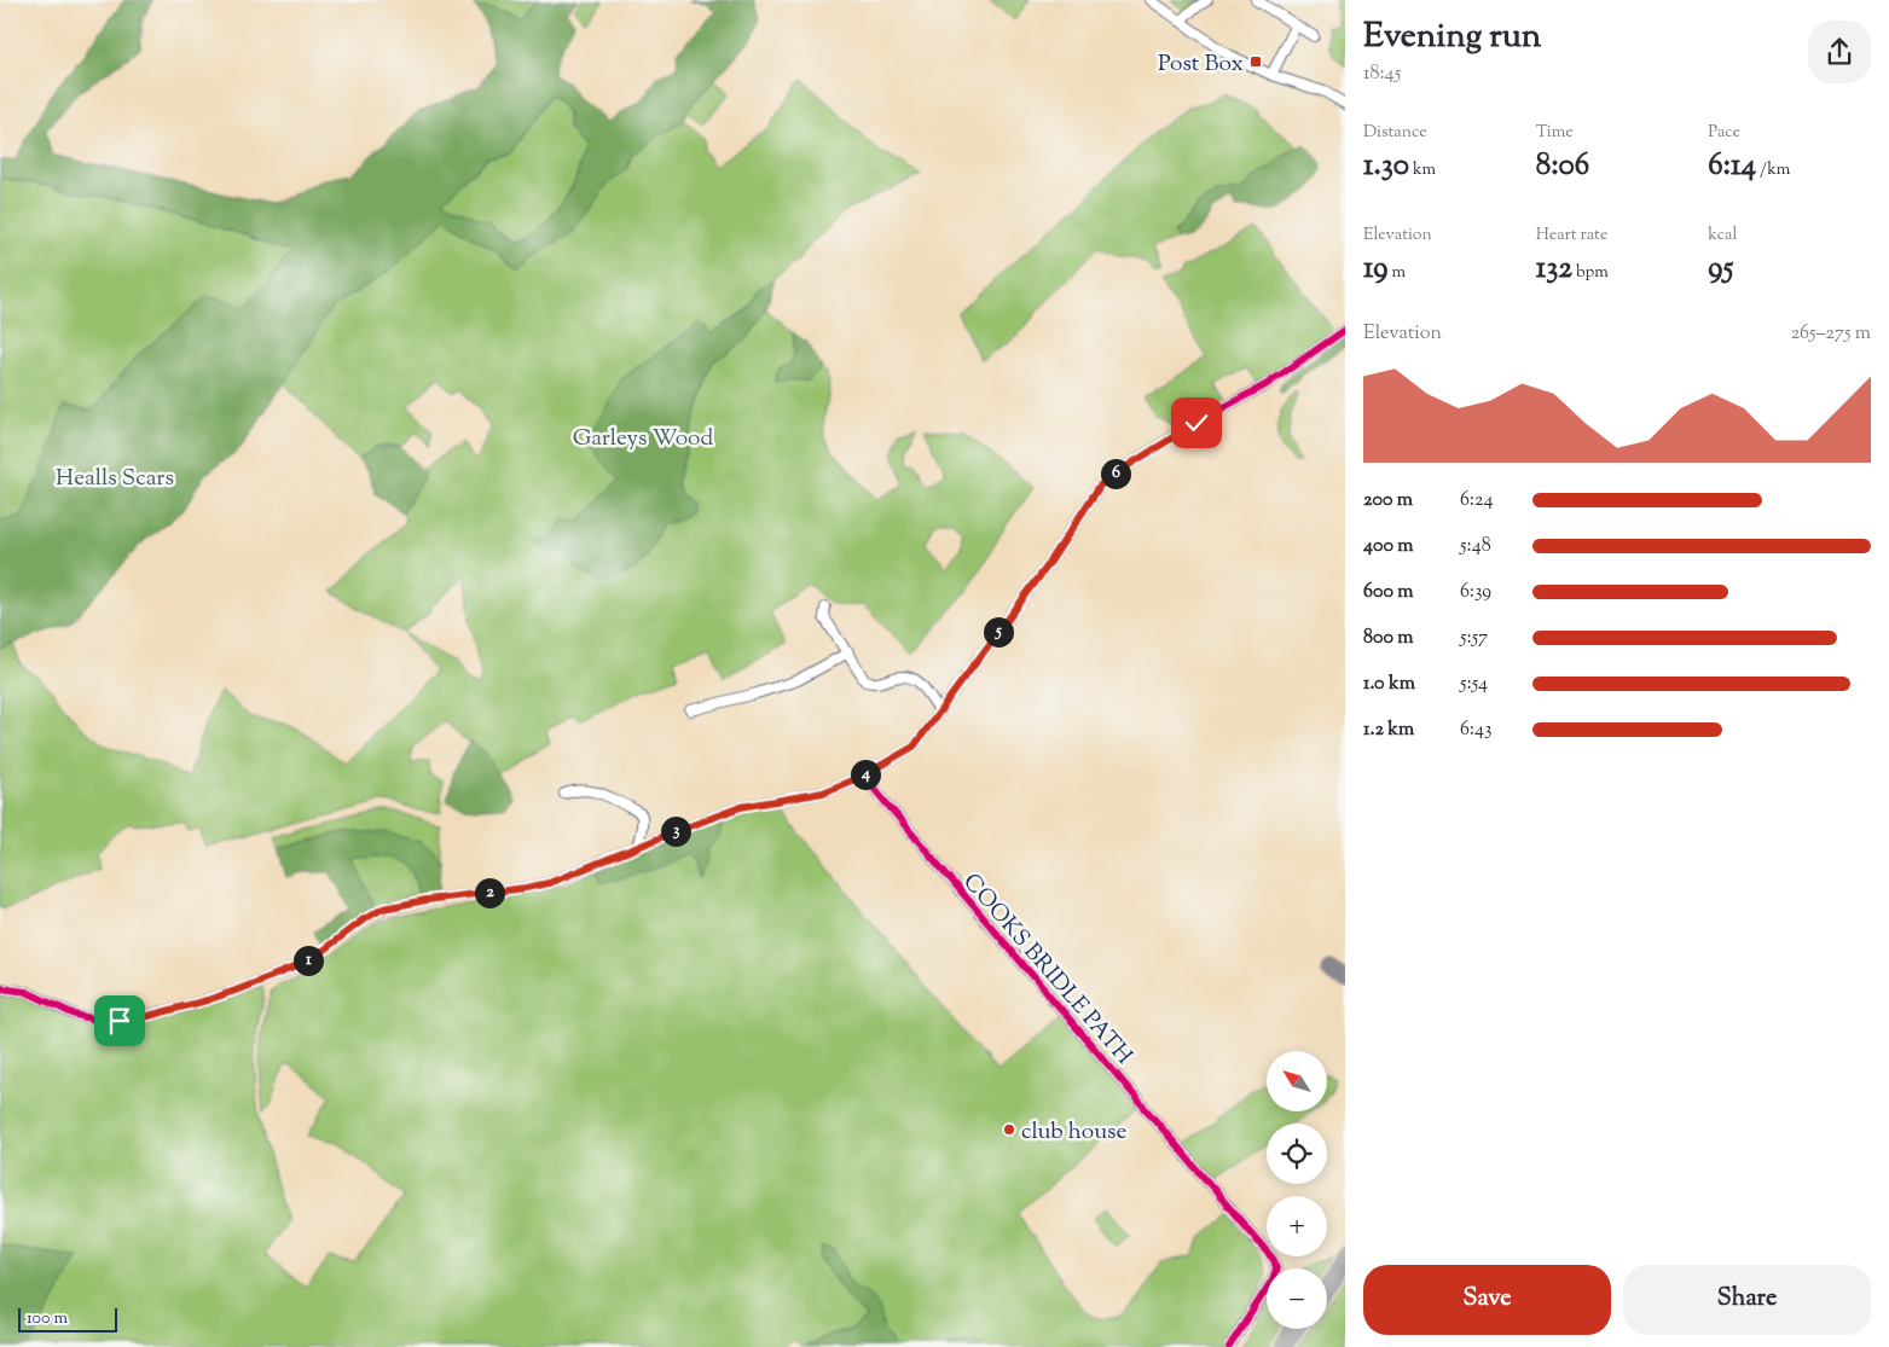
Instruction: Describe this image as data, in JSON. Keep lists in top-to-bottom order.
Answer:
{
  "streets": {
    "street": ["COOKS BRIDLE PATH"]
  },
  "parks": ["Garleys Wood", "Healls Scars"],
  "places": {
    "transit": ["Post Box"],
    "other": ["club house"]
  },
  "scale_bar": "100 m",
  "north": "top left",
  "page": {
    "heading": ["Evening run", "18:45"],
    "stats": [
      ["Distance", "1.30 km"],
      ["Time", "8:06"],
      ["Pace", "6:14 /km"],
      ["Elevation", "19 m"],
      ["Heart rate", "132 bpm"],
      ["kcal", "95"]
    ],
    "chart": ["Elevation", "265–275 m"],
    "pins": [
      "6",
      "5",
      "4",
      "3",
      "2",
      "1"
    ],
    "list": [
      {
        "name": "200 m",
        "note": "6:24"
      },
      {
        "name": "400 m",
        "note": "5:48"
      },
      {
        "name": "600 m",
        "note": "6:39"
      },
      {
        "name": "800 m",
        "note": "5:57"
      },
      {
        "name": "1.0 km",
        "note": "5:54"
      },
      {
        "name": "1.2 km",
        "note": "6:43"
      }
    ],
    "map_buttons": ["+", "−"],
    "buttons": ["Save", "Share"],
    "scale": "100 m"
  }
}
